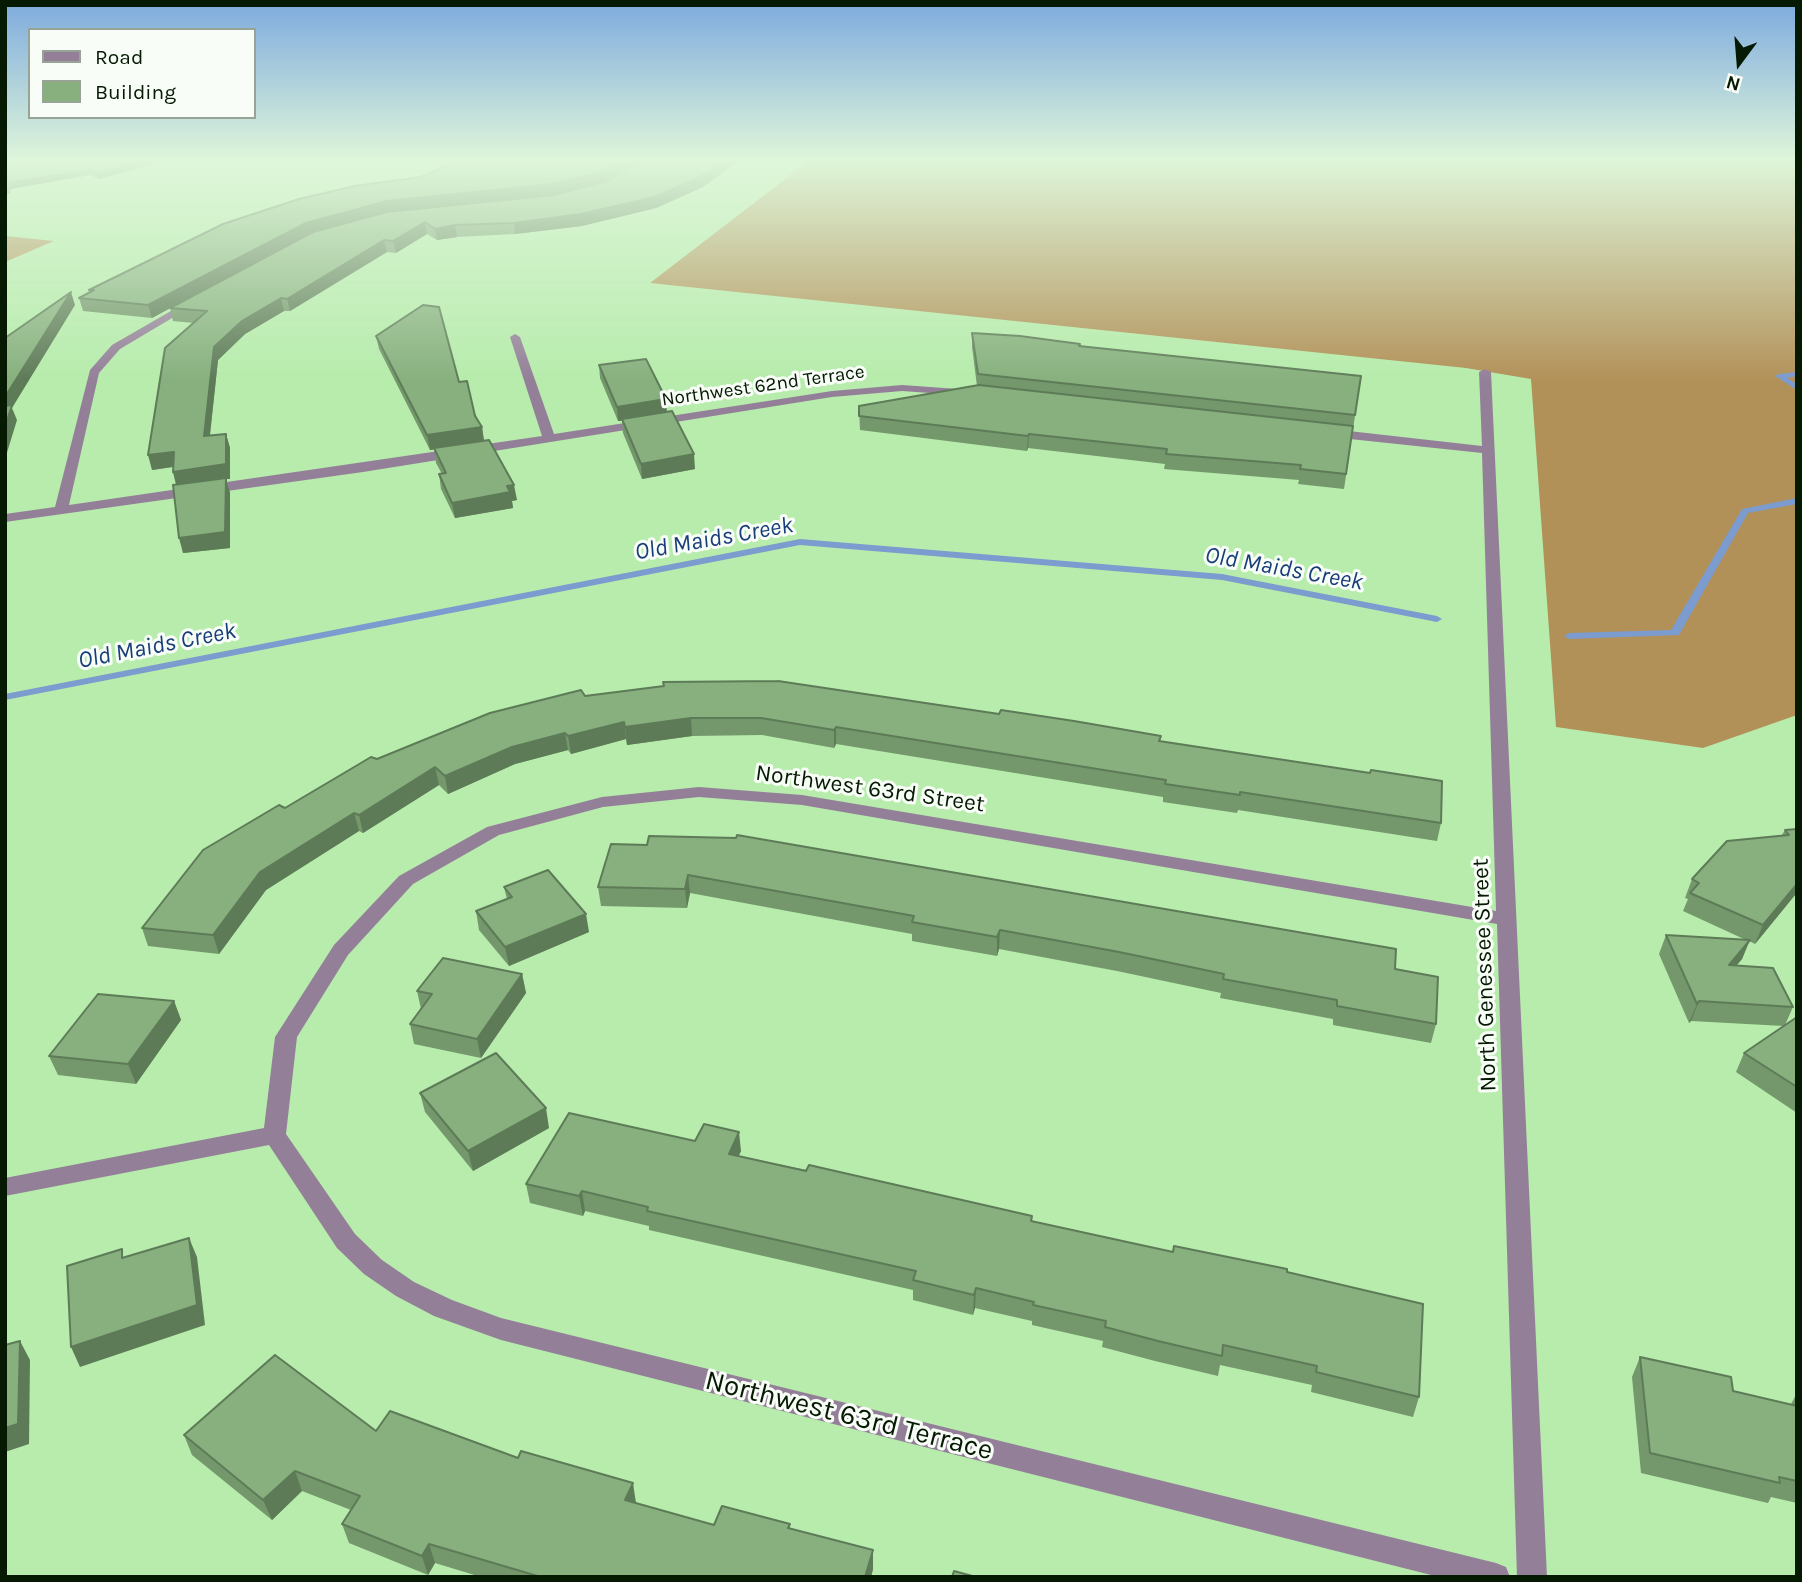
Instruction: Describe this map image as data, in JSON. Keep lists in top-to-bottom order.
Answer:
{
  "streets": {
    "street": [
      "Northwest 62nd Terrace",
      "Northwest 63rd Street",
      "North Genessee Street",
      "Northwest 63rd Terrace"
    ]
  },
  "crossings": [
    ["Northwest 63rd Street", "North Genessee Street"],
    ["Northwest 63rd Street", "Northwest 63rd Terrace"]
  ],
  "water": ["Old Maids Creek"],
  "legend": ["Road", "Building"],
  "north": "bottom"
}
